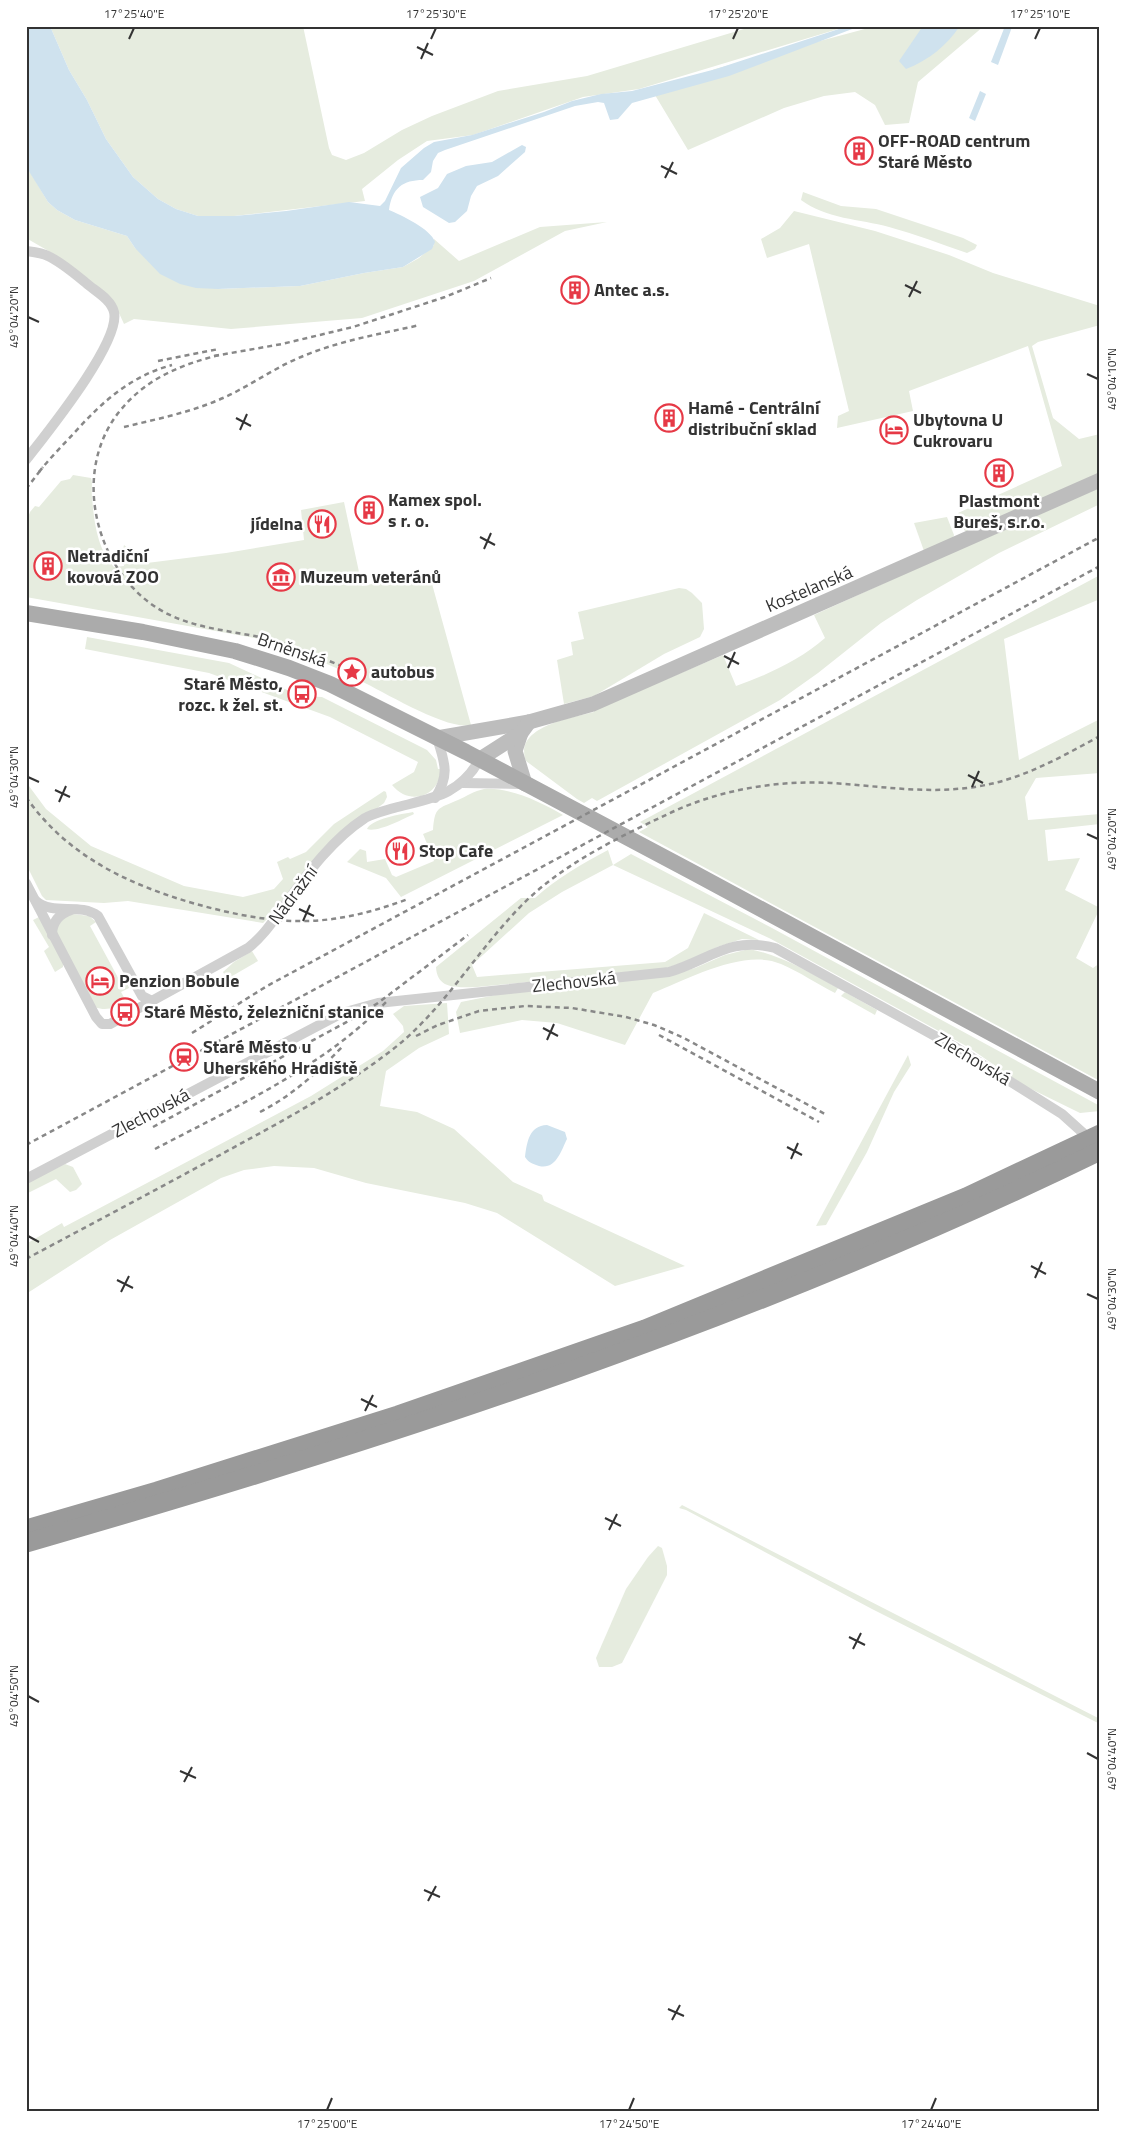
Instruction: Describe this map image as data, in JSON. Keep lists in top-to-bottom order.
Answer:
{
  "streets": {
    "main road": ["Kostelanská", "Brněnská"],
    "street": ["Nádražní", "Zlechovská"]
  },
  "crossings": [
    ["Kostelanská", "Brněnská"],
    ["Kostelanská", "Nádražní"],
    ["Brněnská", "Nádražní"]
  ],
  "places": {
    "building": [
      "OFF-ROAD centrum Staré Město",
      "Antec a.s.",
      "Hamé - Centrální distribuční sklad",
      "Plastmont Bureš, s.r.o.",
      "Kamex spol. s r. o.",
      "Netradiční kovová ZOO"
    ],
    "hotel": ["Ubytovna U Cukrovaru", "Penzion Bobule"],
    "restaurant": ["jídelna", "Stop Cafe"],
    "museum": ["Muzeum veteránů"],
    "place": ["autobus"],
    "bus stop": ["Staré Město, rozc. k žel. st.", "Staré Město, železniční stanice"],
    "station": ["Staré Město u Uherského Hradiště"]
  },
  "coordinates": [
    "17°25'40\"E",
    "17°25'30\"E",
    "17°25'20\"E",
    "17°25'10\"E",
    "49°04'20\"N",
    "49°04'10\"N",
    "49°04'30\"N",
    "49°04'40\"N",
    "49°04'50\"N",
    "17°25'00\"E",
    "17°24'50\"E",
    "17°24'40\"E"
  ]
}
